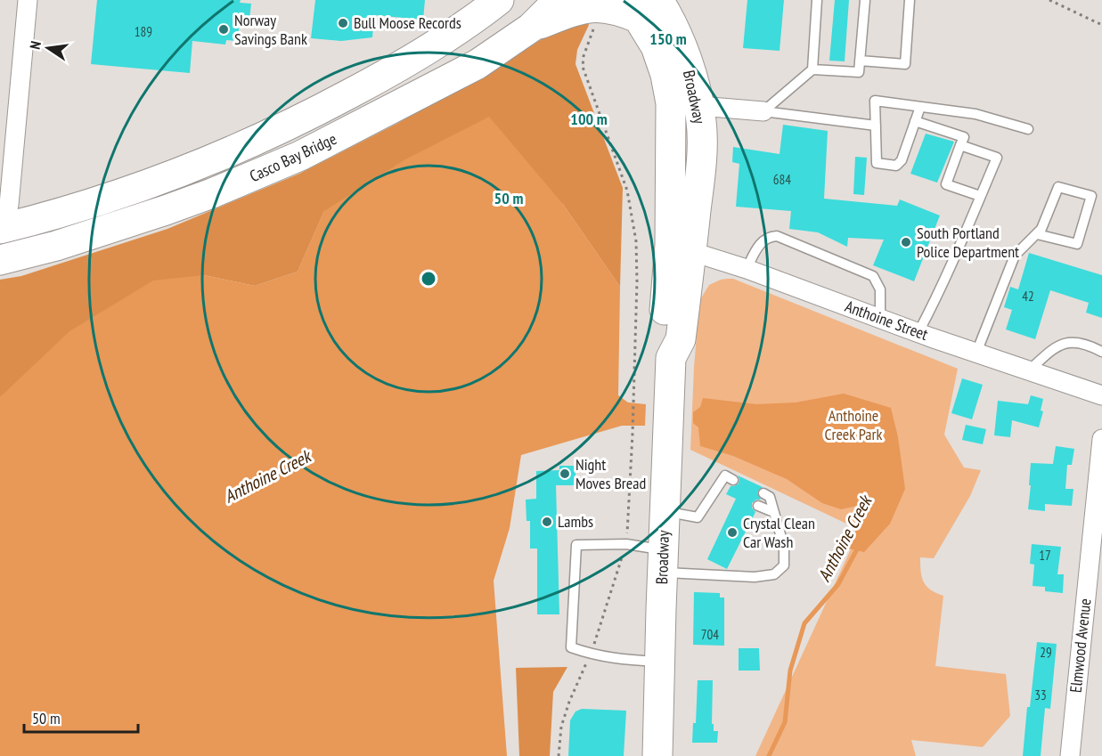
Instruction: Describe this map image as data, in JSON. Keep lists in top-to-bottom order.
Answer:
{
  "streets": {
    "main road": ["Broadway", "Casco Bay Bridge"],
    "street": ["Anthoine Street", "Elmwood Avenue"]
  },
  "crossings": [
    ["Broadway", "Anthoine Street"]
  ],
  "water": ["Anthoine Creek"],
  "parks": ["Anthoine Creek Park"],
  "places": [
    "Bull Moose Records",
    "Norway Savings Bank",
    "South Portland Police Department",
    "Night Moves Bread",
    "Lambs",
    "Crystal Clean Car Wash"
  ],
  "house_numbers": [
    "189",
    "684",
    "42",
    "17",
    "704",
    "29",
    "33"
  ],
  "scale_bar": "50 m",
  "north": "left",
  "rings": ["150 m", "100 m", "50 m"]
}
